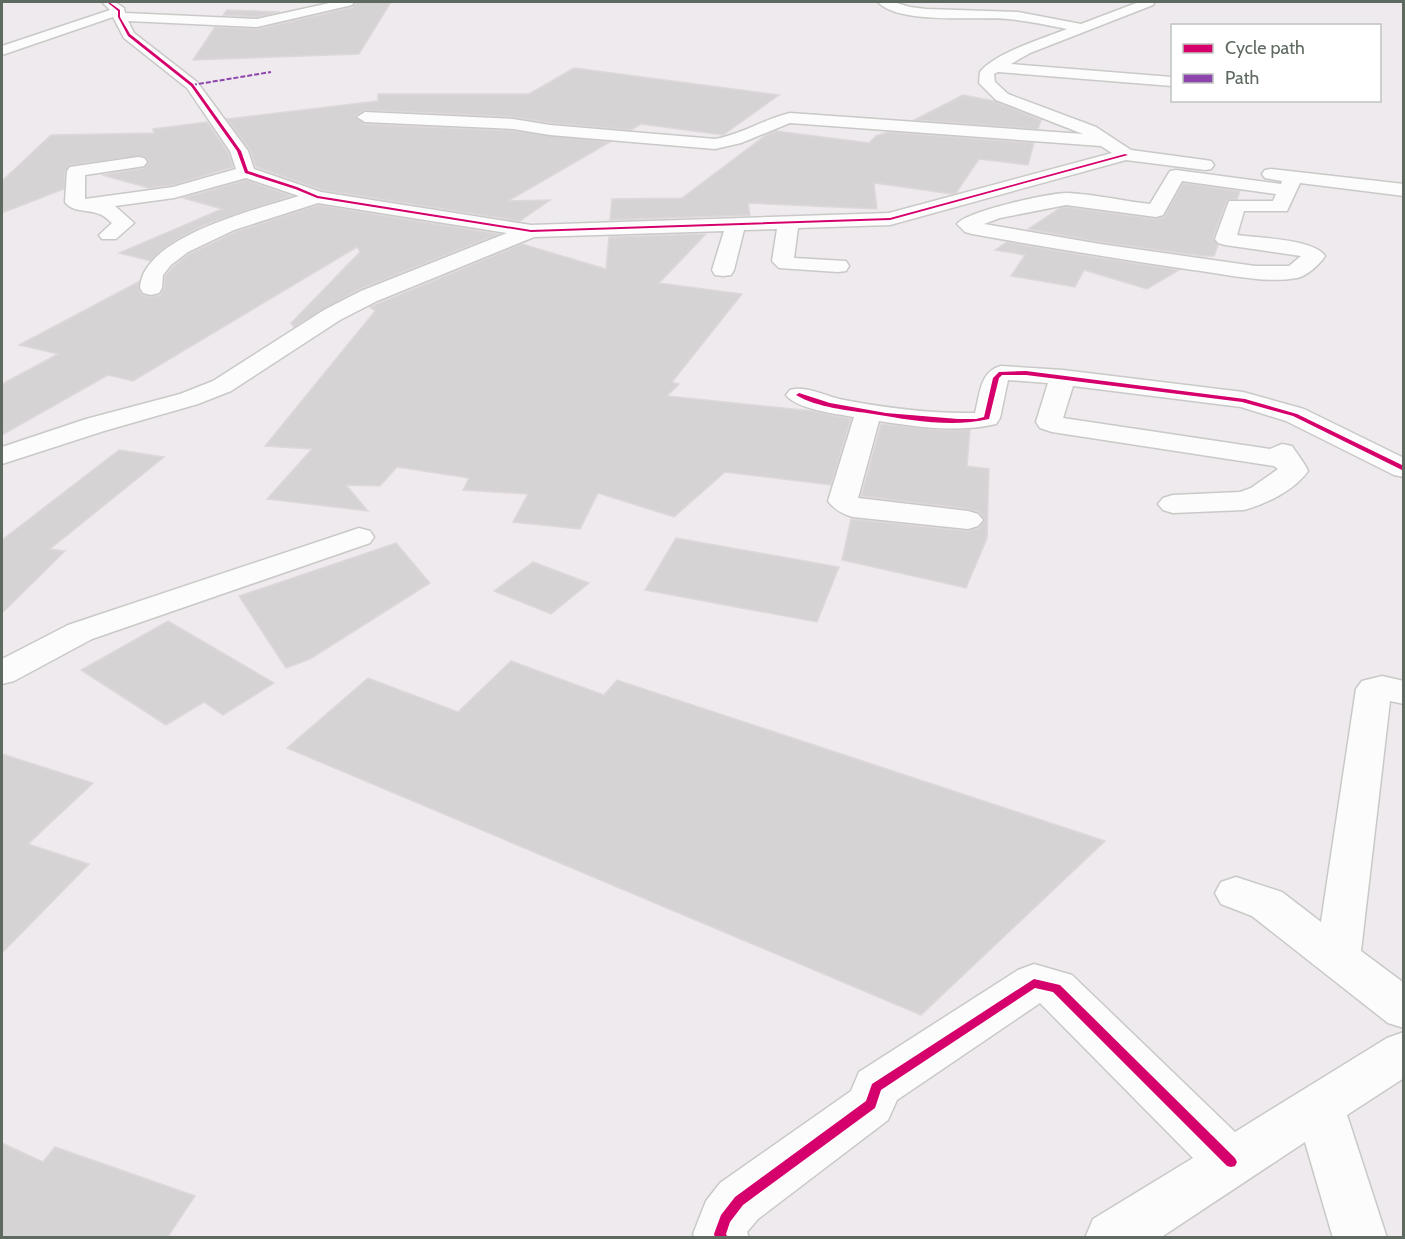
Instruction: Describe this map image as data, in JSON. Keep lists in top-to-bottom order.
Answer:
{
  "legend": ["Cycle path", "Path"]
}
